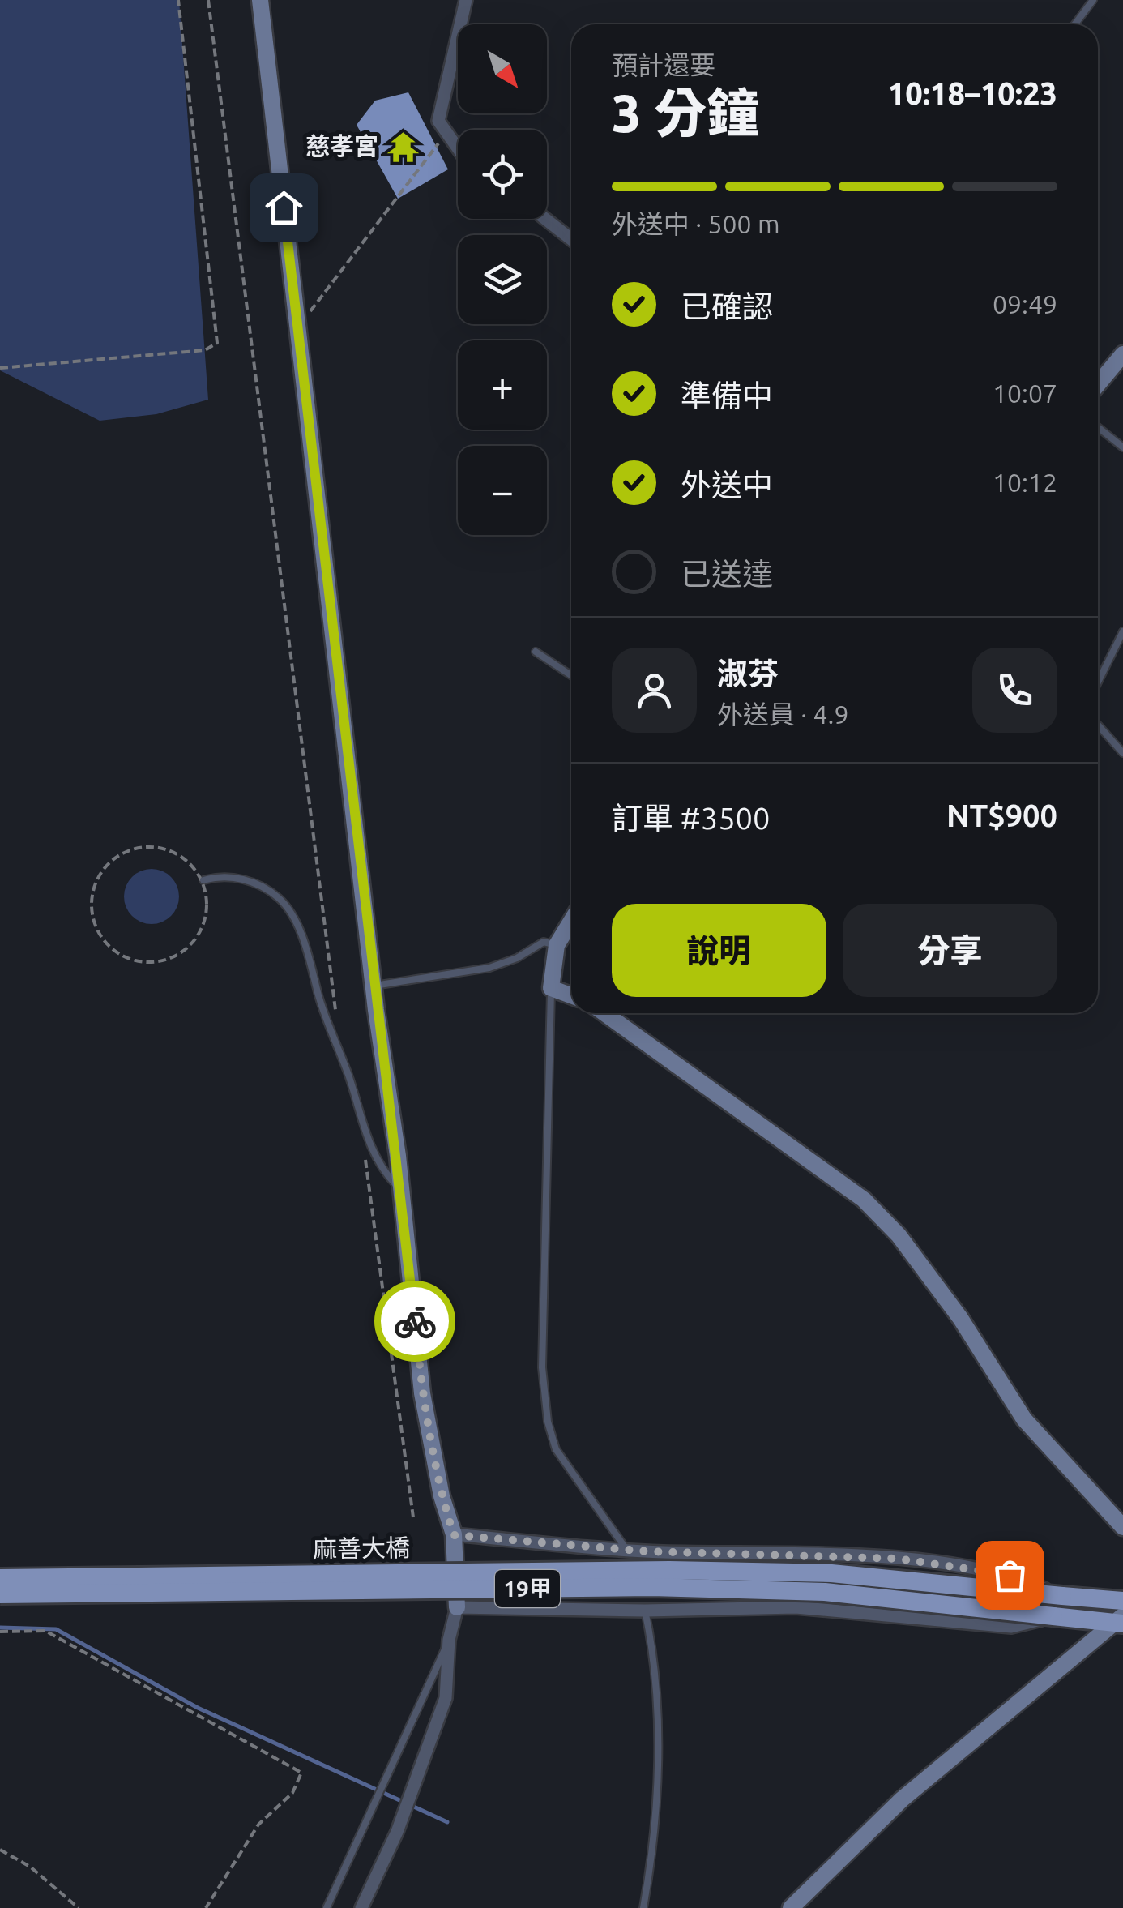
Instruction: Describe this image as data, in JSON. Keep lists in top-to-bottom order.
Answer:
{
  "streets": {
    "main road": ["麻善大橋", "19甲"]
  },
  "crossings": [
    ["麻善大橋", "19甲"]
  ],
  "places": {
    "temple": ["慈孝宮"]
  },
  "north": "bottom right",
  "page": {
    "map_buttons": ["+", "−"],
    "heading": ["3 分鐘", "預計還要", "10:18–10:23"],
    "panel": [
      "淑芬",
      "外送員 · 4.9",
      "訂單 #3500",
      "NT$900"
    ],
    "bar": "外送中 · 500 m",
    "list": [
      ["已確認", "09:49"],
      ["準備中", "10:07"],
      ["外送中", "10:12"],
      "已送達"
    ],
    "buttons": ["說明", "分享"]
  }
}
